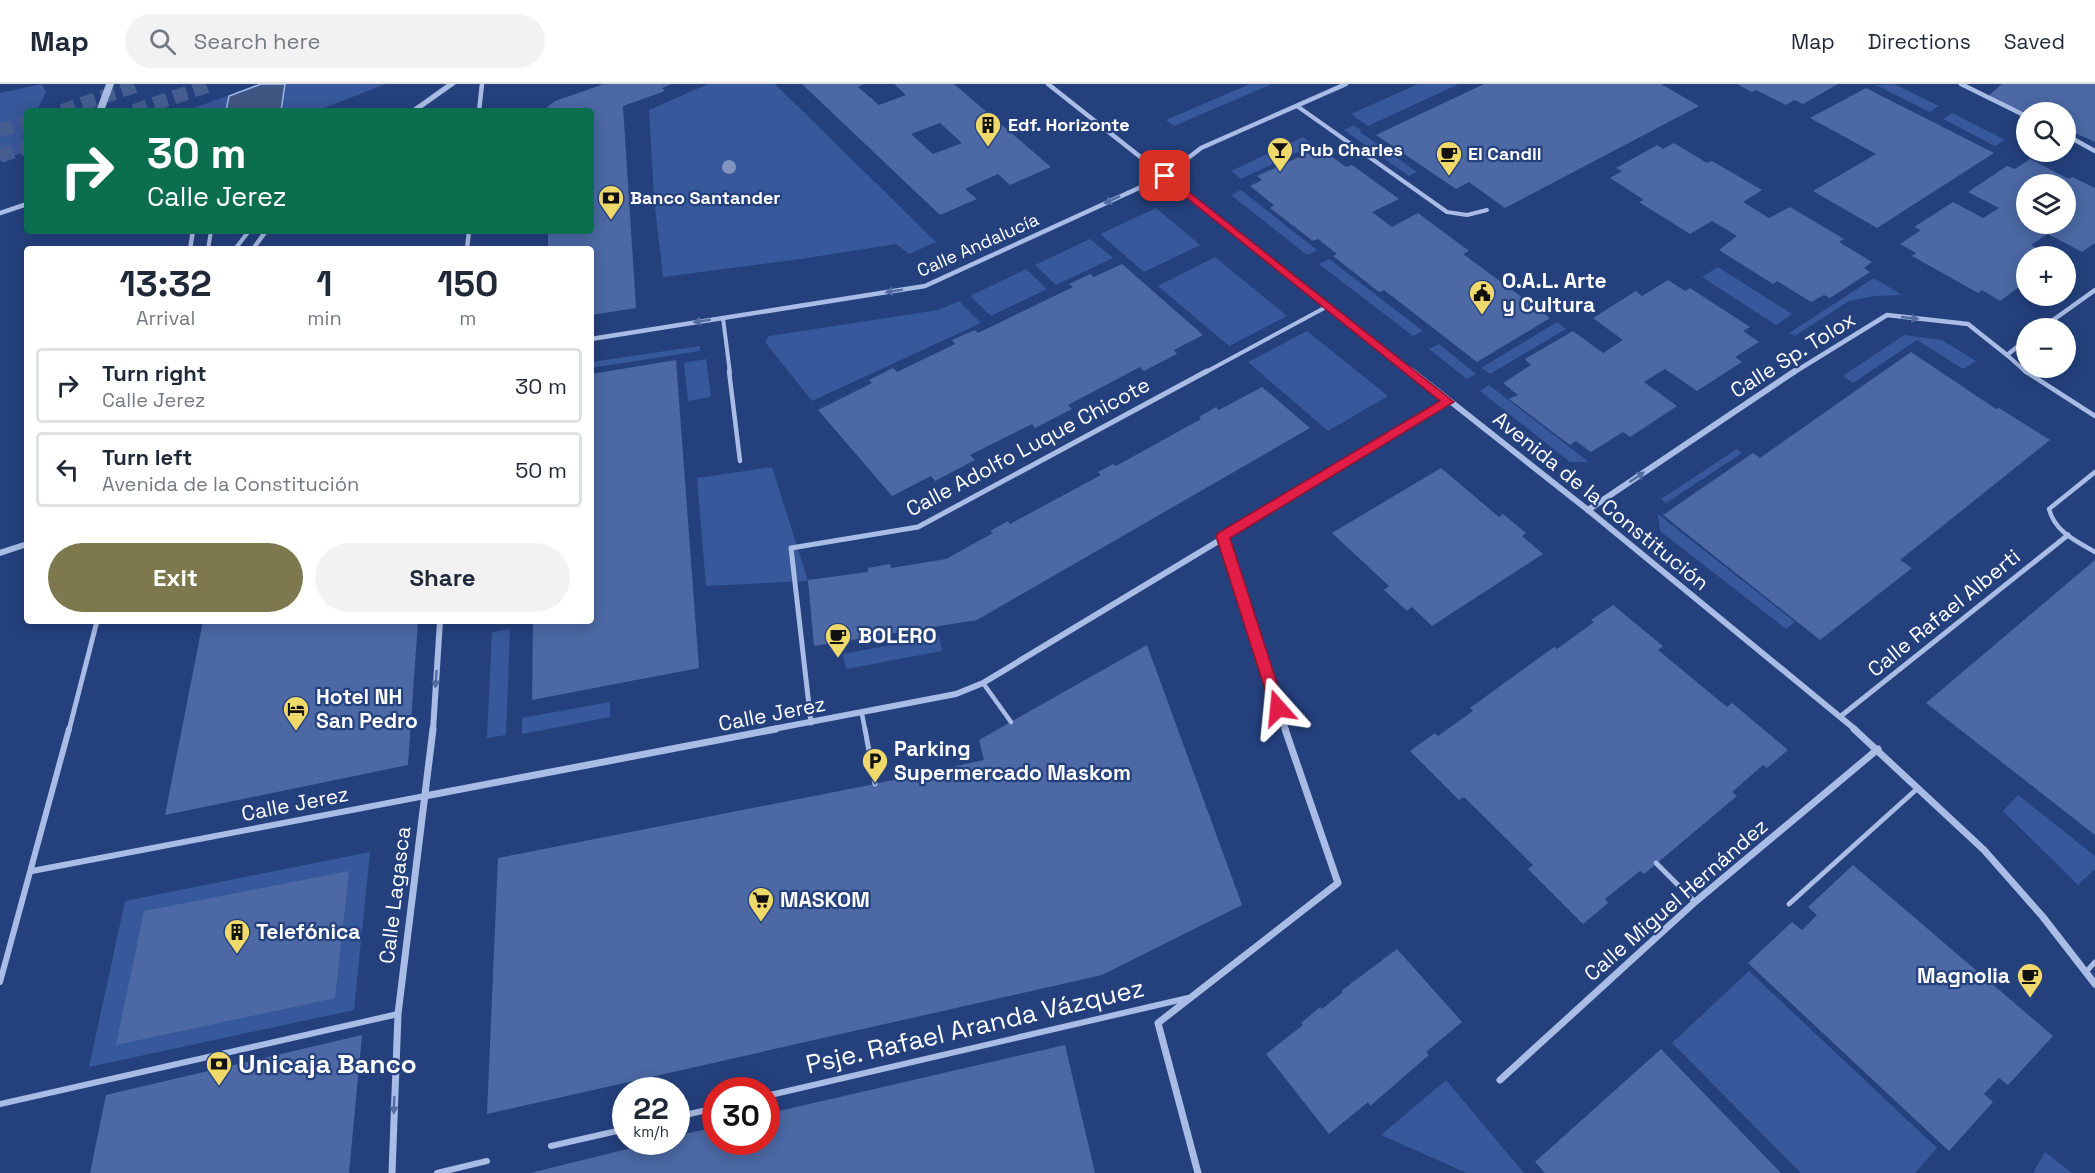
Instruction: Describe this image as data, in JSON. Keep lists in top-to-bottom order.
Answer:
{
  "streets": {
    "street": [
      "Calle Andalucía",
      "Calle Sp. Tolox",
      "Calle Adolfo Luque Chicote",
      "Avenida de la Constitución",
      "Calle Rafael Alberti",
      "Calle Jerez",
      "Calle Lagasca",
      "Calle Miguel Hernández",
      "Psje. Rafael Aranda Vázquez"
    ]
  },
  "crossings": [
    ["Calle Andalucía", "Avenida de la Constitución"],
    ["Calle Sp. Tolox", "Avenida de la Constitución"],
    ["Calle Adolfo Luque Chicote", "Avenida de la Constitución"],
    ["Calle Adolfo Luque Chicote", "Calle Jerez"],
    ["Avenida de la Constitución", "Calle Rafael Alberti"],
    ["Avenida de la Constitución", "Calle Jerez"],
    ["Avenida de la Constitución", "Calle Miguel Hernández"],
    ["Calle Jerez", "Calle Lagasca"]
  ],
  "one_way": ["Calle Andalucía", "Calle Sp. Tolox", "Calle Lagasca"],
  "places": {
    "building": ["Edf. Horizonte", "Telefónica"],
    "bar": ["Pub Charles"],
    "cafe": ["El Candil", "BOLERO", "Magnolia"],
    "bank": ["Banco Santander", "Unicaja Banco"],
    "public building": ["O.A.L. Arte y Cultura"],
    "hotel": ["Hotel NH San Pedro"],
    "parking": ["Parking Supermercado Maskom"],
    "supermarket": ["MASKOM"]
  },
  "page": {
    "header": "Map",
    "search": "Search here",
    "nav": ["Map", "Directions", "Saved"],
    "map_buttons": ["+", "−"],
    "turn": ["30 m", "Calle Jerez"],
    "eta": [
      "13:32",
      "Arrival",
      "1",
      "min",
      "150",
      "m"
    ],
    "list": [
      {
        "name": "Turn right",
        "note": "Calle Jerez",
        "value": "30 m"
      },
      {
        "name": "Turn left",
        "note": "Avenida de la Constitución",
        "value": "50 m"
      }
    ],
    "buttons": ["Exit", "Share"],
    "speed": "22 km/h",
    "limit": "30"
  }
}
